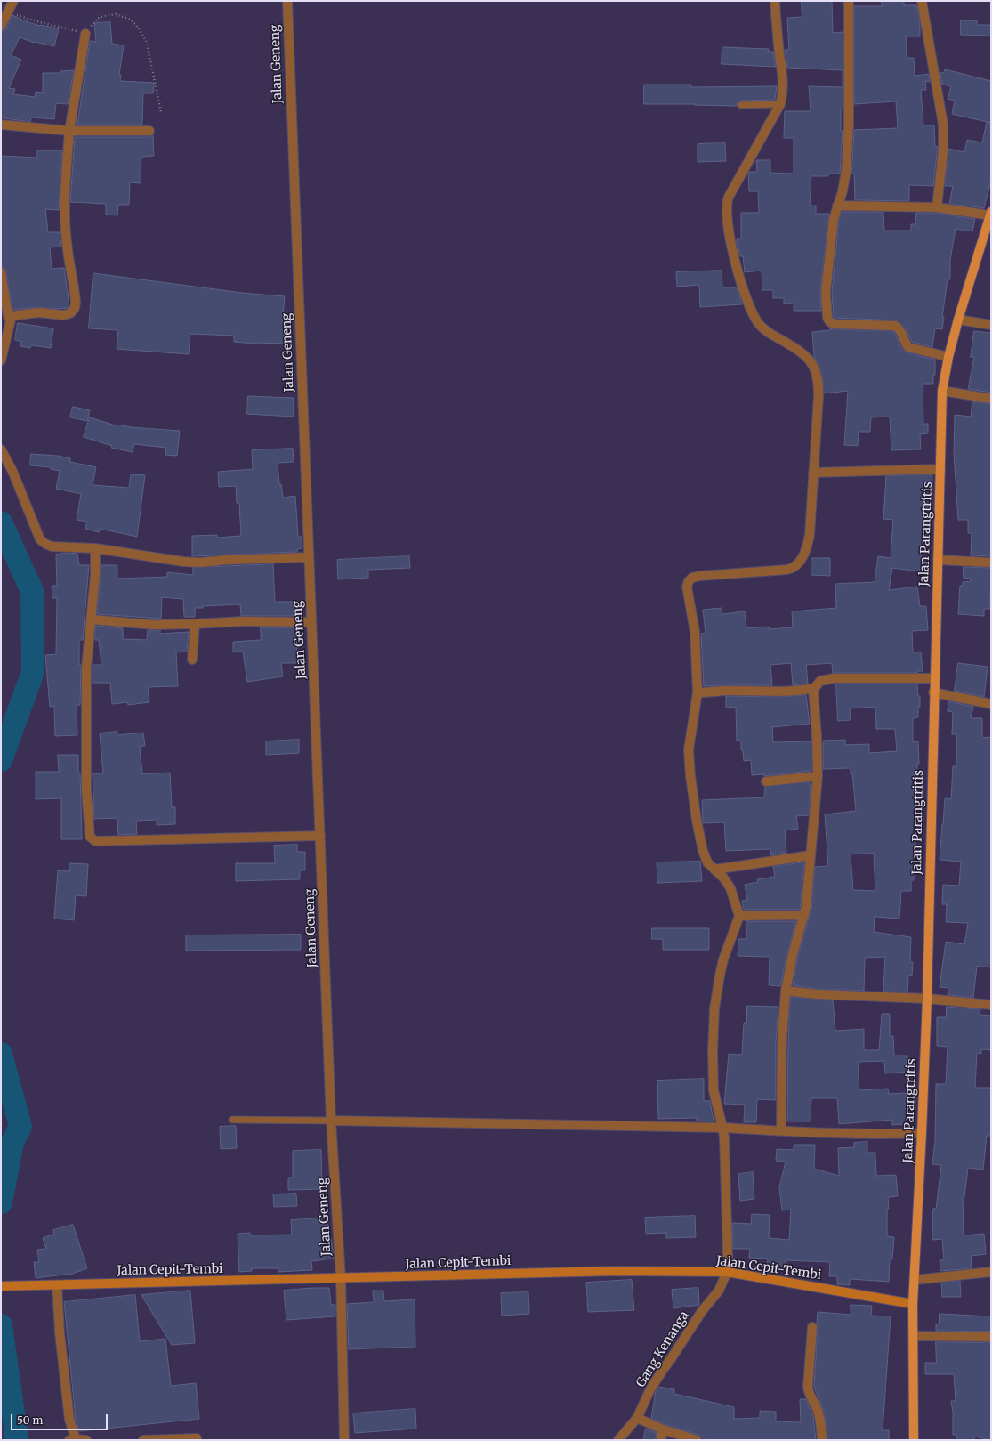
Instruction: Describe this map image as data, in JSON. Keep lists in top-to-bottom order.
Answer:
{
  "streets": {
    "main road": ["Jalan Parangtritis", "Jalan Cepit-Tembi"],
    "street": ["Jalan Geneng", "Gang Kenanga"]
  },
  "crossings": [
    ["Jalan Geneng", "Jalan Cepit-Tembi"],
    ["Jalan Parangtritis", "Jalan Cepit-Tembi"],
    ["Jalan Cepit-Tembi", "Gang Kenanga"]
  ],
  "scale_bar": "50 m"
}
